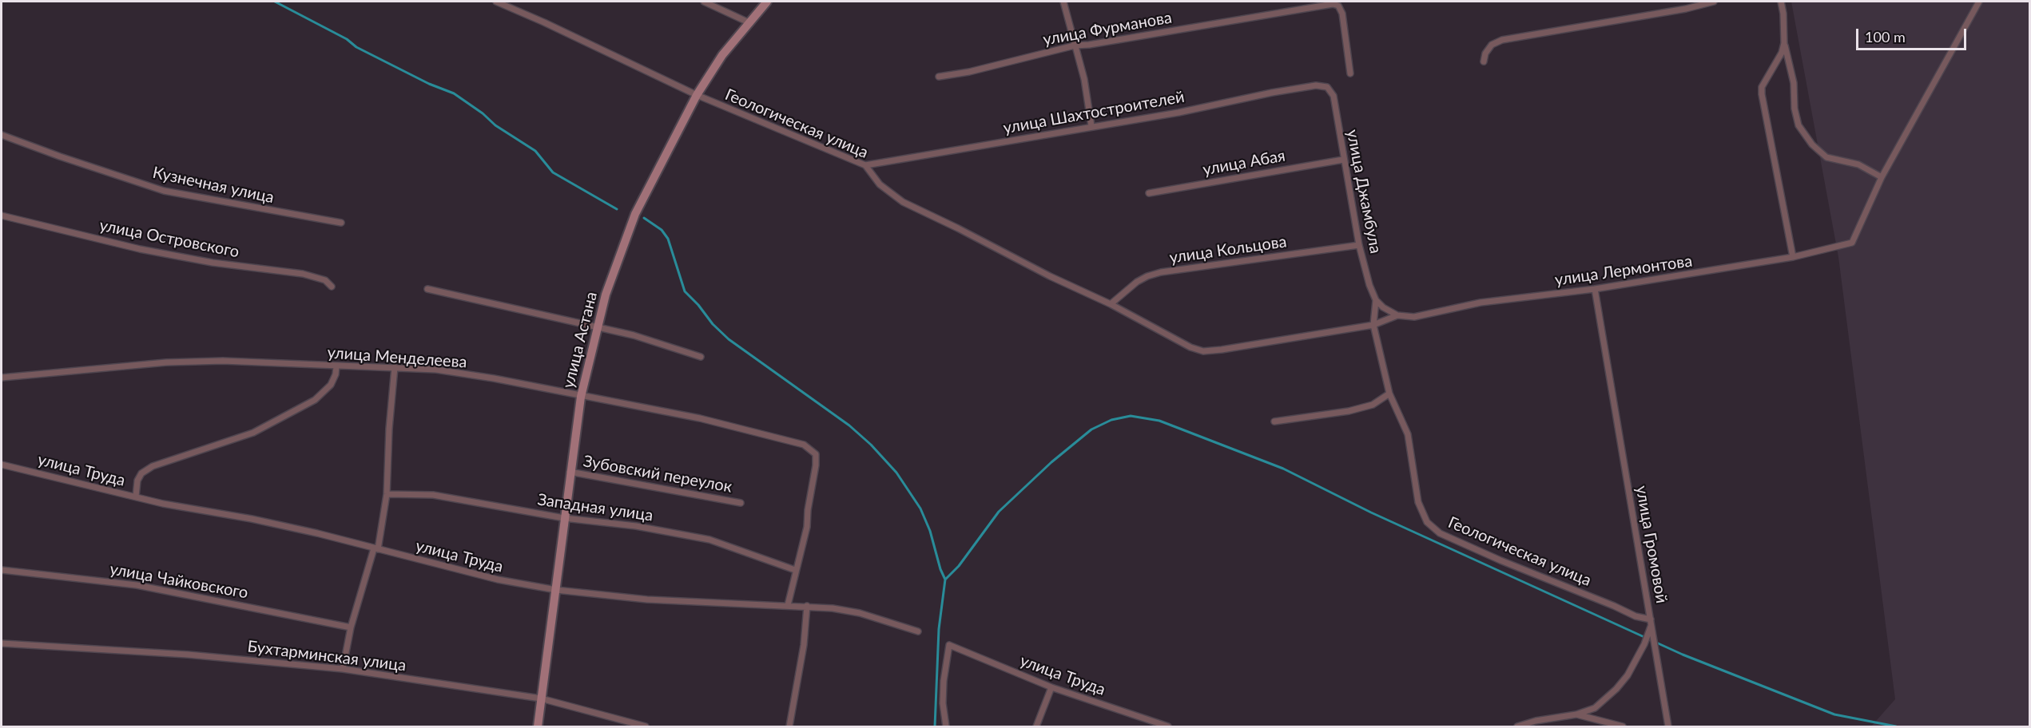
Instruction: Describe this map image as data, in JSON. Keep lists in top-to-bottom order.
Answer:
{
  "streets": {
    "street": [
      "улица Фурманова",
      "улица Шахтостроителей",
      "Геологическая улица",
      "улица Абая",
      "Кузнечная улица",
      "улица Джамбула",
      "улица Островского",
      "улица Кольцова",
      "улица Лермонтова",
      "улица Астана",
      "улица Менделеева",
      "улица Труда",
      "Зубовский переулок",
      "Западная улица",
      "улица Громовой",
      "улица Чайковского",
      "Бухтарминская улица"
    ]
  },
  "crossings": [
    ["улица Шахтостроителей", "Геологическая улица"],
    ["улица Шахтостроителей", "улица Джамбула"],
    ["Геологическая улица", "улица Джамбула"],
    ["Геологическая улица", "улица Кольцова"],
    ["Геологическая улица", "улица Лермонтова"],
    ["Геологическая улица", "улица Астана"],
    ["Геологическая улица", "улица Громовой"],
    ["улица Абая", "улица Джамбула"],
    ["улица Джамбула", "улица Кольцова"],
    ["улица Джамбула", "улица Лермонтова"],
    ["улица Лермонтова", "улица Громовой"],
    ["улица Астана", "улица Менделеева"],
    ["улица Астана", "улица Труда"],
    ["улица Астана", "Зубовский переулок"],
    ["улица Астана", "Западная улица"],
    ["улица Астана", "Бухтарминская улица"],
    ["улица Менделеева", "Западная улица"]
  ],
  "scale_bar": "100 m"
}
